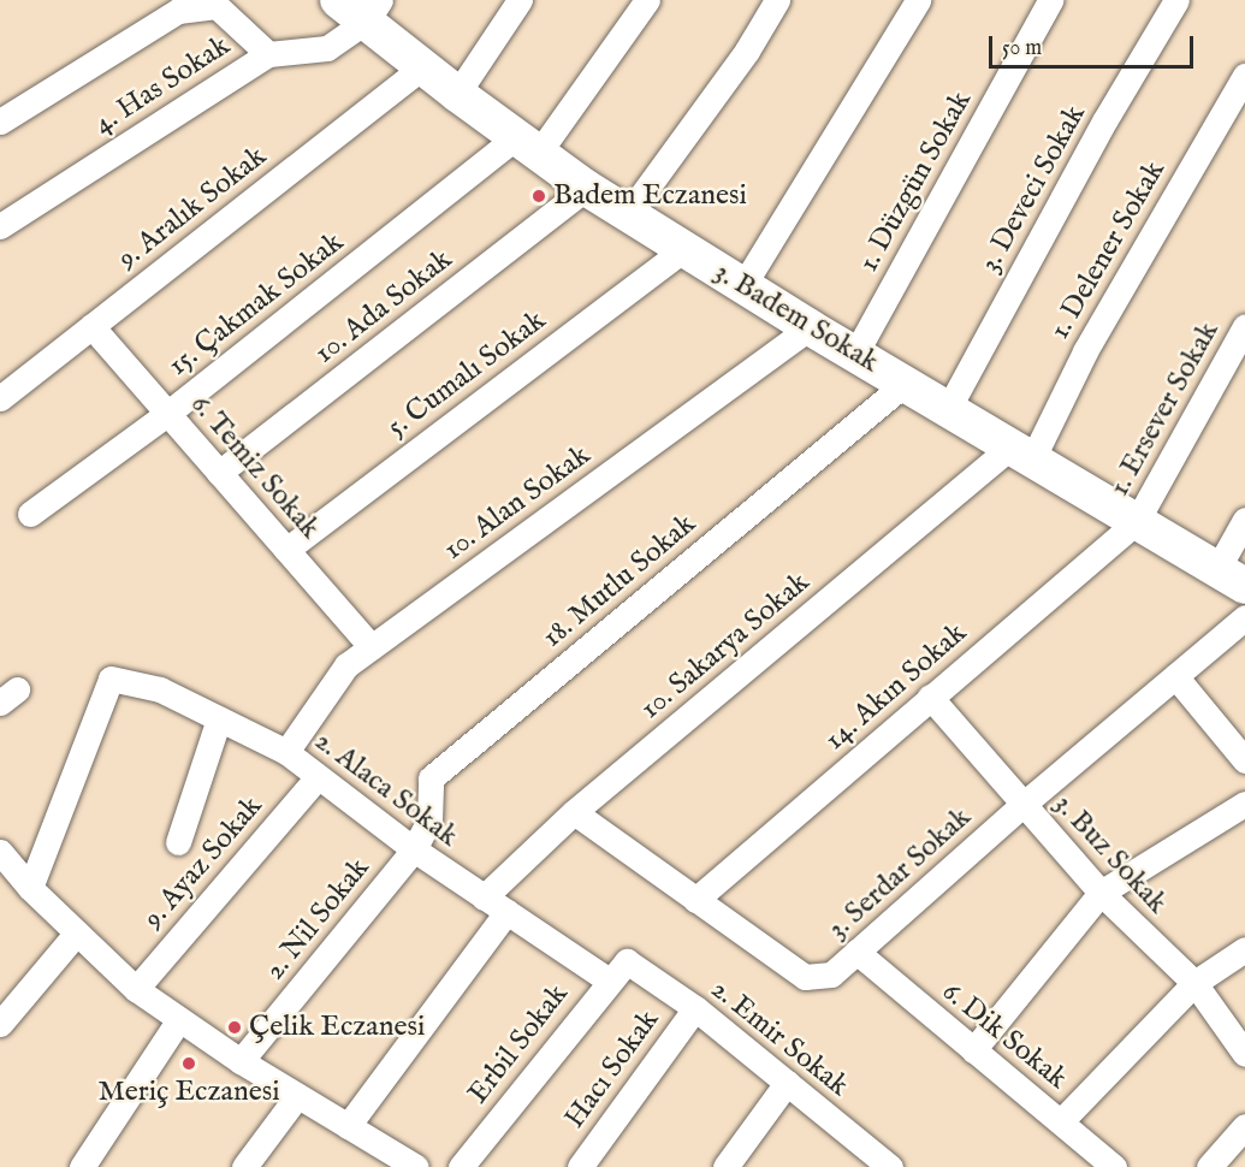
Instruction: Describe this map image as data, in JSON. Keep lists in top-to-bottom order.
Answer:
{
  "streets": {
    "street": [
      "4. Has Sokak",
      "1. Düzgün Sokak",
      "3. Deveci Sokak",
      "9. Aralık Sokak",
      "1. Delener Sokak",
      "15. Çakmak Sokak",
      "10. Ada Sokak",
      "3. Badem Sokak",
      "5. Cumalı Sokak",
      "1. Ersever Sokak",
      "6. Temiz Sokak",
      "10. Alan Sokak",
      "18. Mutlu Sokak",
      "10. Sakarya Sokak",
      "14. Akın Sokak",
      "2. Alaca Sokak",
      "3. Buz Sokak",
      "9. Ayaz Sokak",
      "3. Serdar Sokak",
      "2. Nil Sokak",
      "6. Dik Sokak",
      "2. Emir Sokak",
      "Erbil Sokak",
      "Hacı Sokak"
    ]
  },
  "crossings": [
    ["4. Has Sokak", "3. Badem Sokak"],
    ["1. Düzgün Sokak", "3. Badem Sokak"],
    ["3. Deveci Sokak", "3. Badem Sokak"],
    ["9. Aralık Sokak", "3. Badem Sokak"],
    ["9. Aralık Sokak", "6. Temiz Sokak"],
    ["1. Delener Sokak", "3. Badem Sokak"],
    ["1. Delener Sokak", "10. Sakarya Sokak"],
    ["15. Çakmak Sokak", "3. Badem Sokak"],
    ["15. Çakmak Sokak", "6. Temiz Sokak"],
    ["10. Ada Sokak", "3. Badem Sokak"],
    ["10. Ada Sokak", "6. Temiz Sokak"],
    ["3. Badem Sokak", "5. Cumalı Sokak"],
    ["3. Badem Sokak", "1. Ersever Sokak"],
    ["3. Badem Sokak", "10. Alan Sokak"],
    ["3. Badem Sokak", "18. Mutlu Sokak"],
    ["3. Badem Sokak", "10. Sakarya Sokak"],
    ["3. Badem Sokak", "14. Akın Sokak"],
    ["5. Cumalı Sokak", "6. Temiz Sokak"],
    ["1. Ersever Sokak", "14. Akın Sokak"],
    ["6. Temiz Sokak", "10. Alan Sokak"],
    ["10. Alan Sokak", "2. Alaca Sokak"],
    ["18. Mutlu Sokak", "2. Alaca Sokak"],
    ["18. Mutlu Sokak", "2. Nil Sokak"],
    ["10. Sakarya Sokak", "2. Alaca Sokak"],
    ["10. Sakarya Sokak", "3. Serdar Sokak"],
    ["14. Akın Sokak", "3. Buz Sokak"],
    ["14. Akın Sokak", "3. Serdar Sokak"],
    ["2. Alaca Sokak", "9. Ayaz Sokak"],
    ["2. Alaca Sokak", "2. Nil Sokak"],
    ["2. Alaca Sokak", "Erbil Sokak"],
    ["3. Buz Sokak", "3. Serdar Sokak"],
    ["3. Serdar Sokak", "6. Dik Sokak"],
    ["2. Emir Sokak", "Erbil Sokak"],
    ["2. Emir Sokak", "Hacı Sokak"]
  ],
  "places": ["Badem Eczanesi", "Çelik Eczanesi", "Meriç Eczanesi"],
  "scale_bar": "50 m"
}
